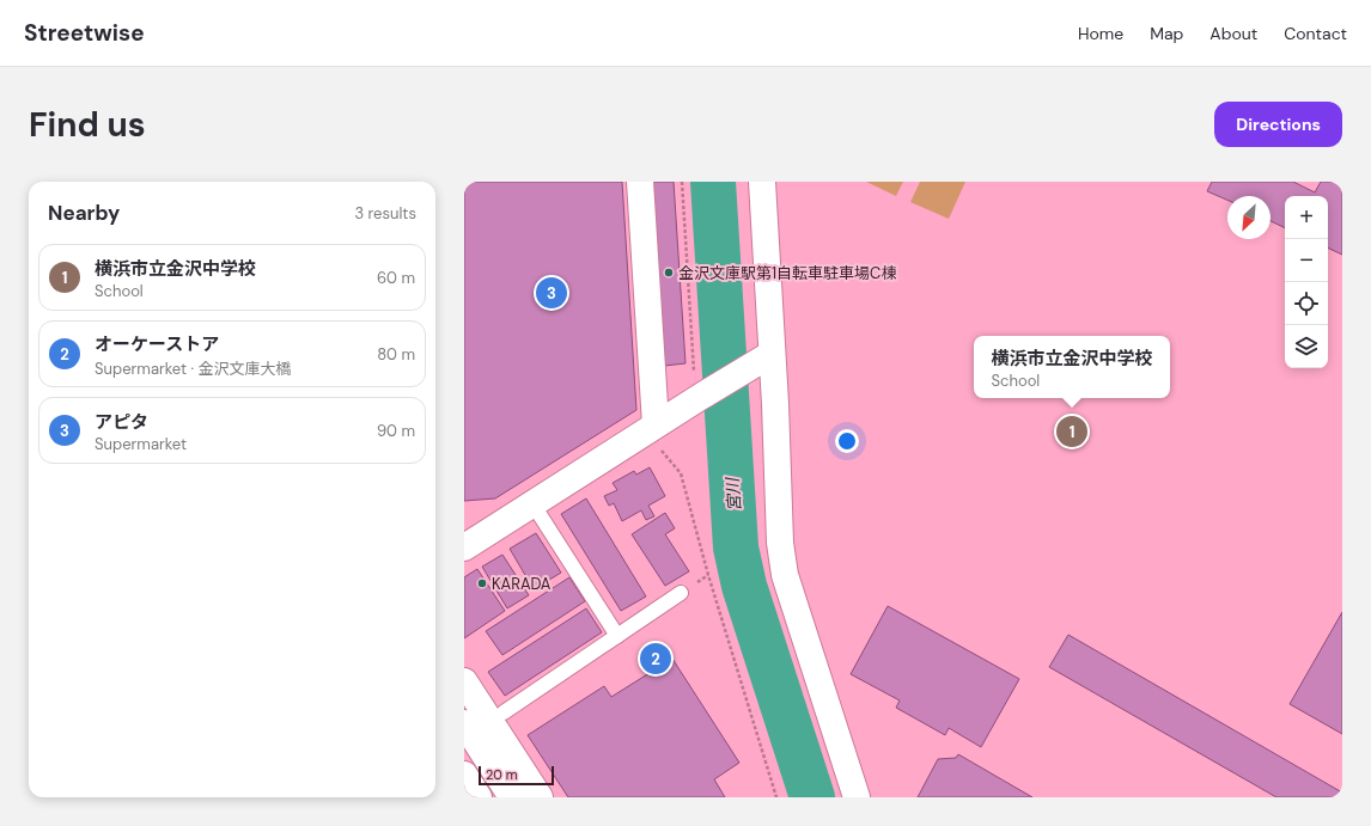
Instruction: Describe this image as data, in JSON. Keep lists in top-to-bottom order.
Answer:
{
  "water": ["宮川"],
  "places": ["金沢文庫駅第1自転車駐車場C棟", "KARADA"],
  "scale_bar": "20 m",
  "north": "bottom left",
  "page": {
    "header": "Streetwise",
    "nav": [
      "Home",
      "Map",
      "About",
      "Contact"
    ],
    "buttons": "Directions",
    "title": "Find us",
    "heading": ["Nearby", "3 results"],
    "map_buttons": ["+", "−"],
    "list": [
      {
        "mark": "1",
        "name": "横浜市立金沢中学校",
        "note": "School",
        "value": "60 m"
      },
      {
        "mark": "2",
        "name": "オーケーストア",
        "note": "Supermarket · 金沢文庫大橋",
        "value": "80 m"
      },
      {
        "mark": "3",
        "name": "アピタ",
        "note": "Supermarket",
        "value": "90 m"
      }
    ],
    "pins": ["3", "1", "2"],
    "popup": ["横浜市立金沢中学校", "School"],
    "scale": "20 m"
  }
}
